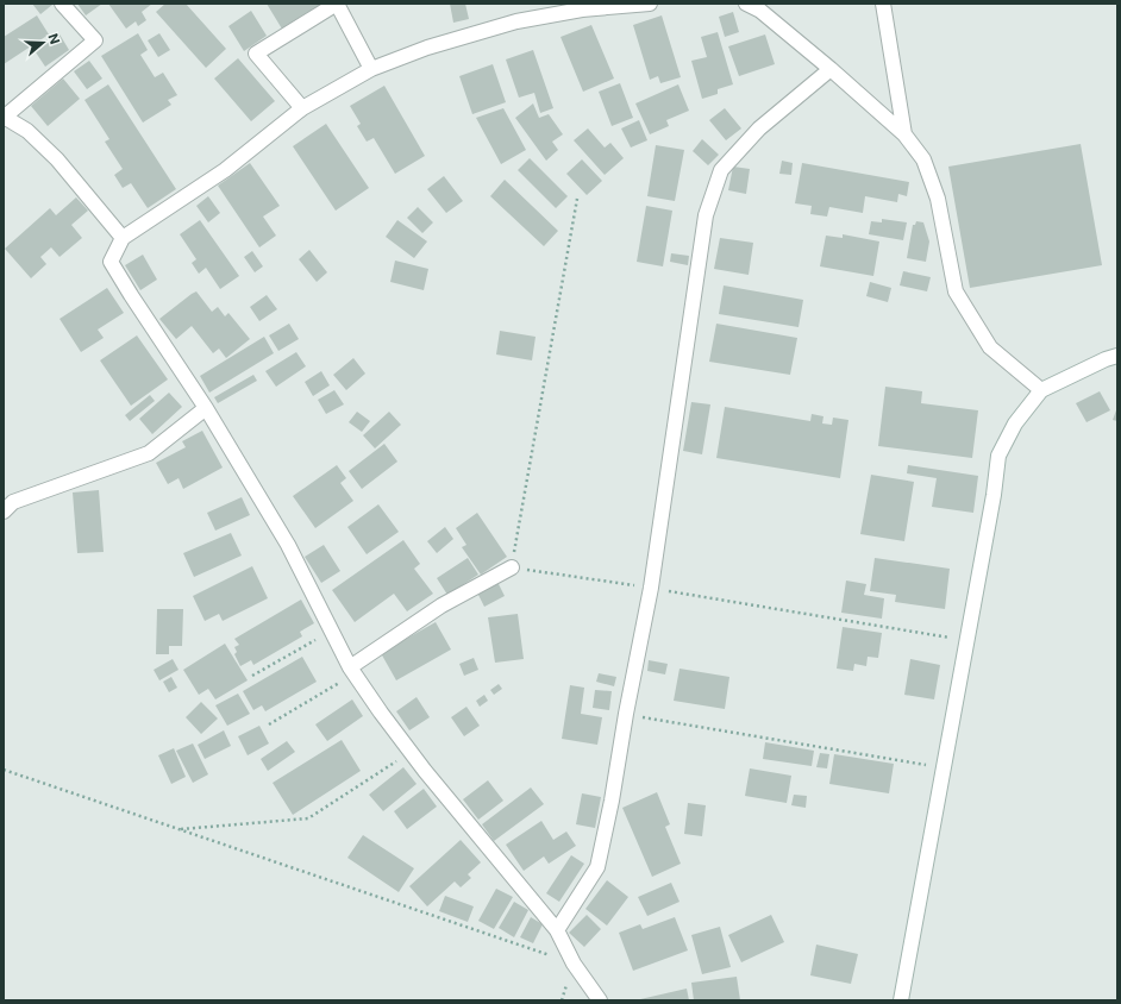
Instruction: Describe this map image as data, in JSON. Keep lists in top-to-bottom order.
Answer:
{
  "north": "right"
}
